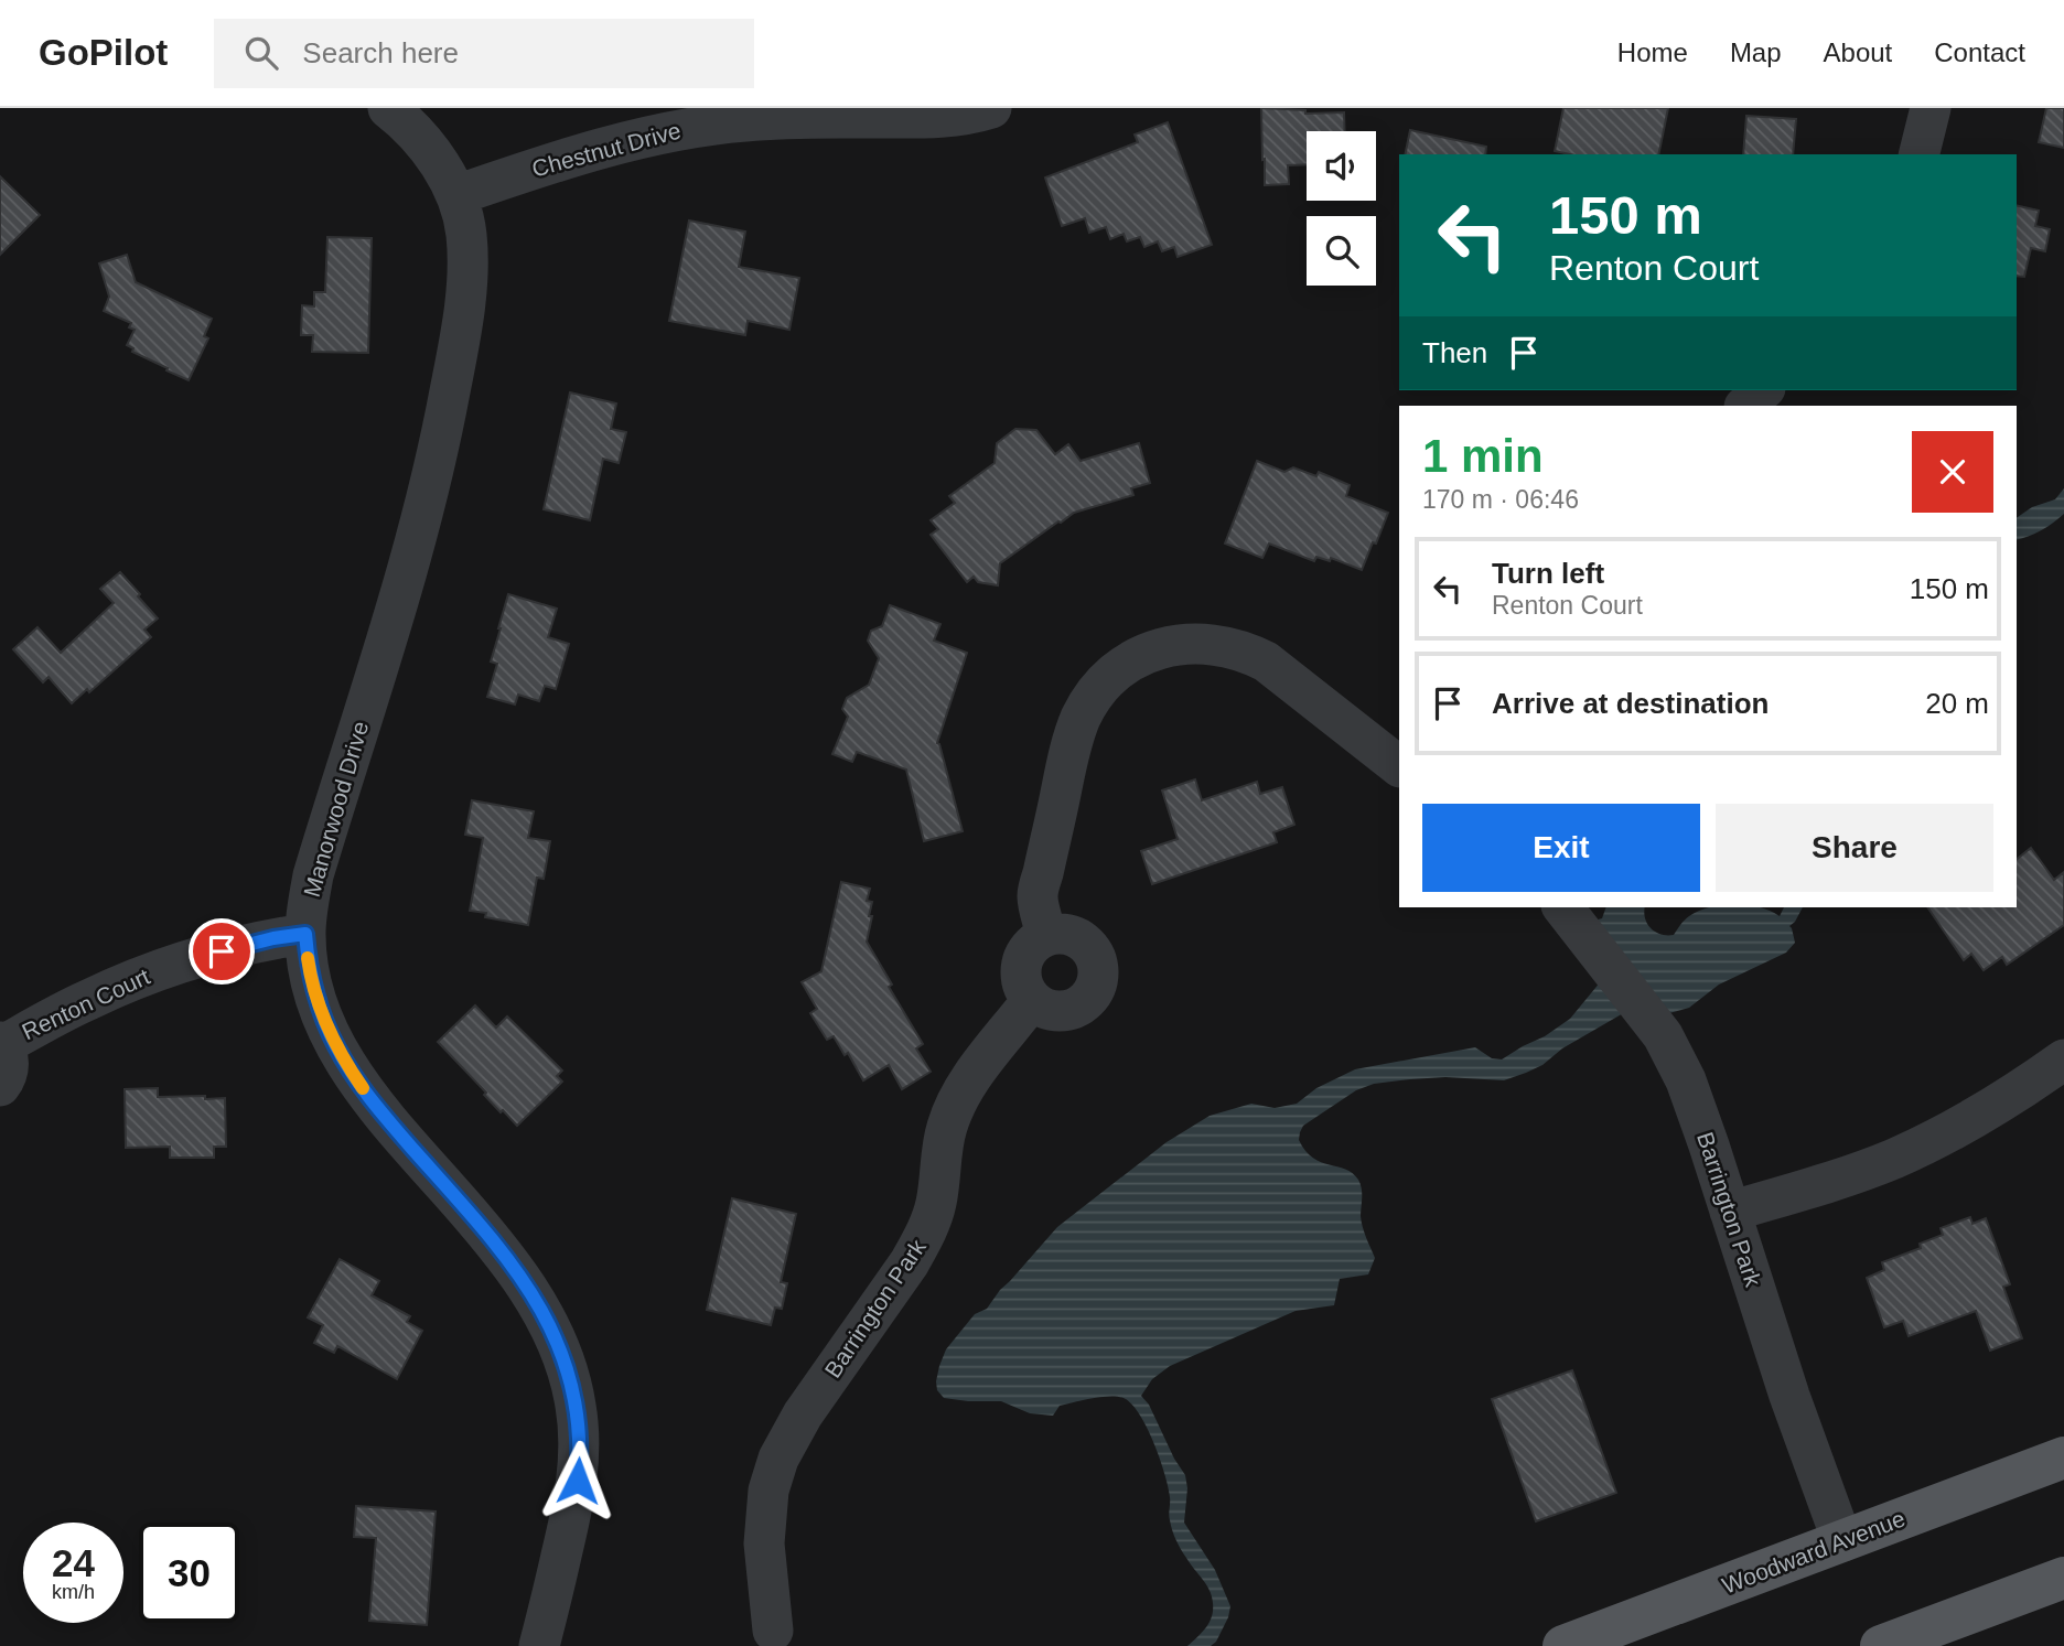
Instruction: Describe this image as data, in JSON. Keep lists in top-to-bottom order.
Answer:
{
  "streets": {
    "main road": ["Woodward Avenue"],
    "street": [
      "Chestnut Drive",
      "Manorwood Drive",
      "Renton Court",
      "Barrington Park"
    ]
  },
  "crossings": [
    ["Chestnut Drive", "Manorwood Drive"],
    ["Manorwood Drive", "Renton Court"],
    ["Barrington Park", "Woodward Avenue"]
  ],
  "page": {
    "header": "GoPilot",
    "search": "Search here",
    "nav": [
      "Home",
      "Map",
      "About",
      "Contact"
    ],
    "turn": ["150 m", "Renton Court"],
    "then": "Then",
    "heading": ["1 min", "170 m · 06:46"],
    "list": [
      {
        "name": "Turn left",
        "note": "Renton Court",
        "value": "150 m"
      },
      {
        "name": "Arrive at destination",
        "value": "20 m"
      }
    ],
    "buttons": ["Exit", "Share"],
    "speed": "24 km/h",
    "limit": "30"
  }
}
